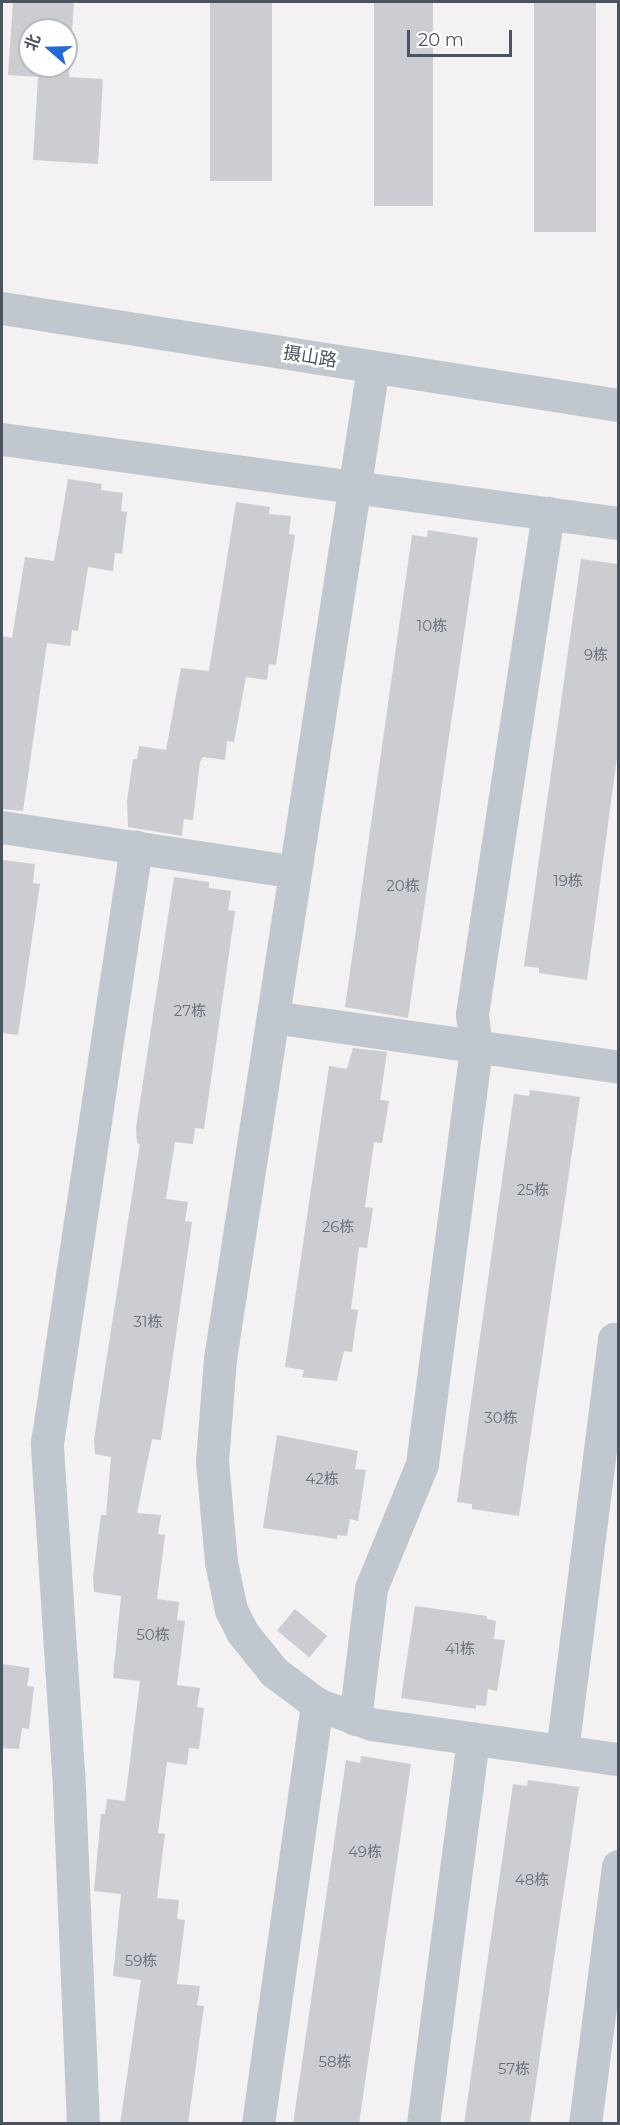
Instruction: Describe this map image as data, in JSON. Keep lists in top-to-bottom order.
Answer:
{
  "streets": {
    "street": ["摄山路"]
  },
  "house_numbers": [
    "10栋",
    "9栋",
    "19栋",
    "20栋",
    "27栋",
    "25栋",
    "26栋",
    "31栋",
    "30栋",
    "42栋",
    "50栋",
    "41栋",
    "49栋",
    "48栋",
    "59栋",
    "58栋",
    "57栋"
  ],
  "scale_bar": "20 m",
  "north": "left"
}
